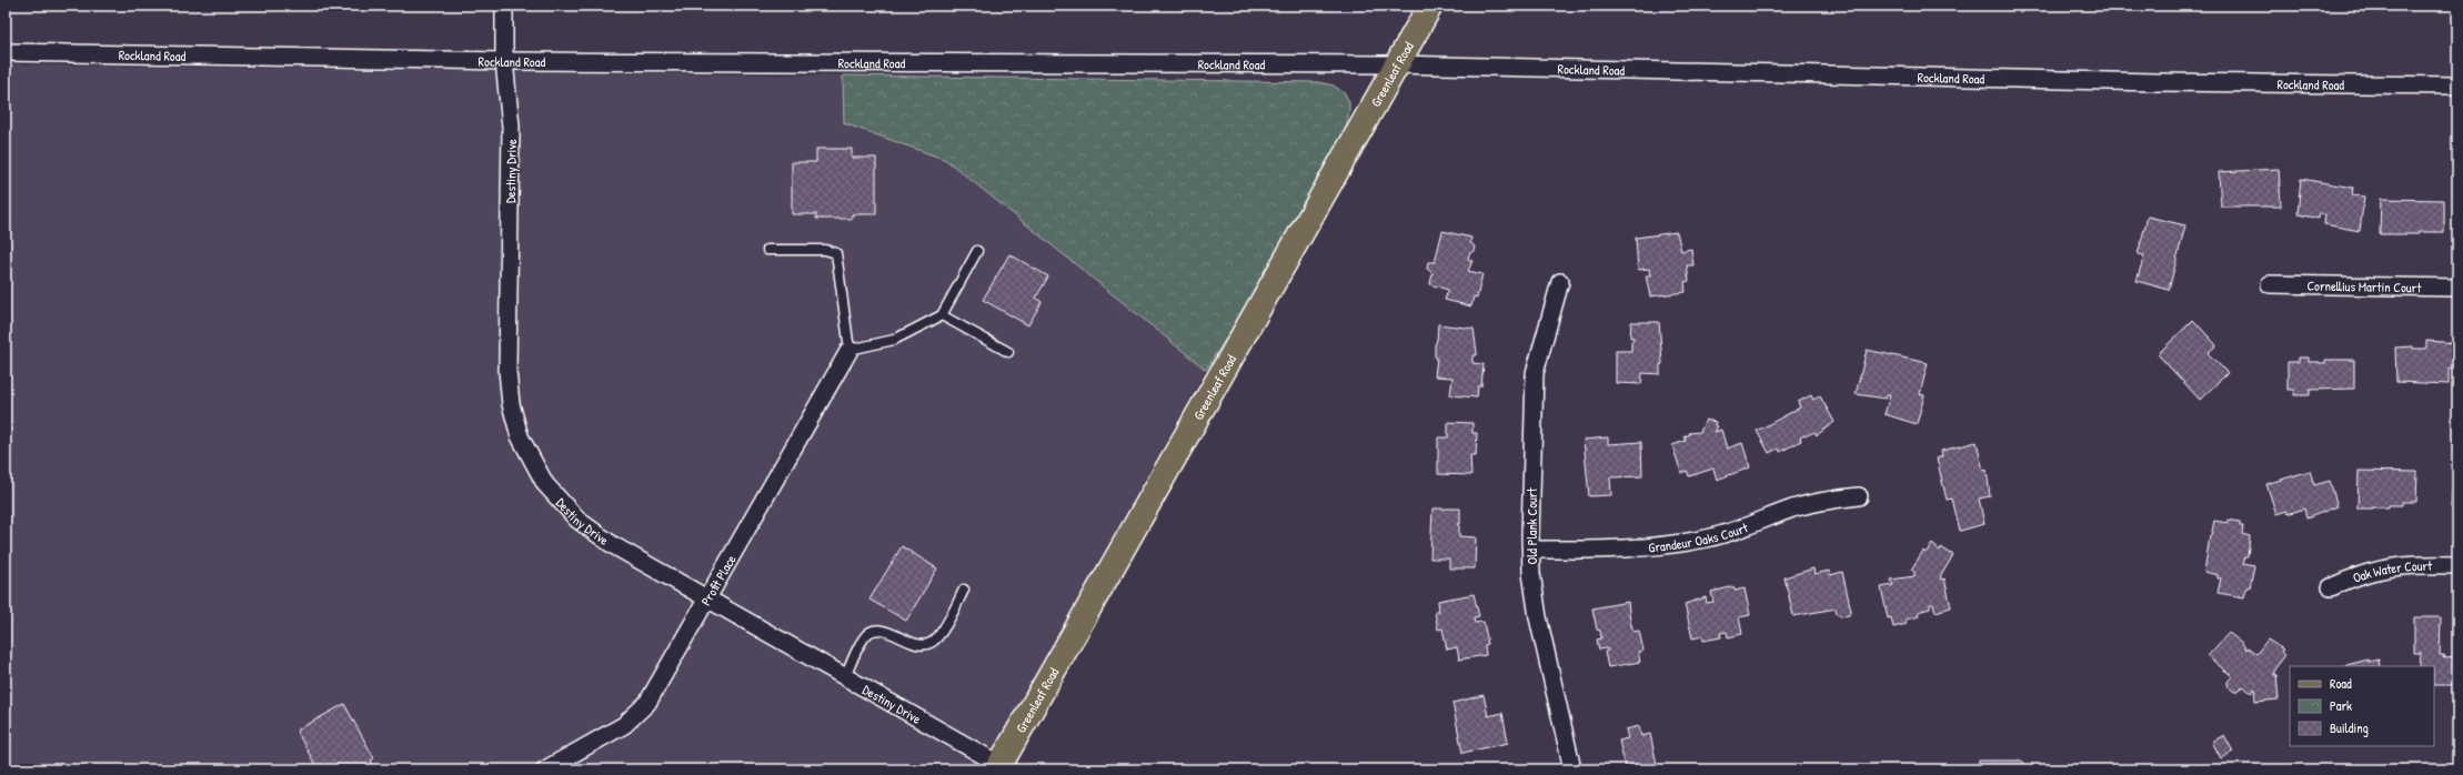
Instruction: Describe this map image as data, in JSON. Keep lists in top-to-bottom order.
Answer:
{
  "streets": {
    "main road": ["Greenleaf Road"],
    "street": [
      "Rockland Road",
      "Destiny Drive",
      "Cornellius Martin Court",
      "Old Plank Court",
      "Grandeur Oaks Court",
      "Oak Water Court",
      "Profit Place"
    ]
  },
  "crossings": [
    ["Rockland Road", "Greenleaf Road"],
    ["Rockland Road", "Destiny Drive"],
    ["Greenleaf Road", "Destiny Drive"],
    ["Destiny Drive", "Profit Place"],
    ["Old Plank Court", "Grandeur Oaks Court"]
  ],
  "legend": ["Road", "Park", "Building"]
}
